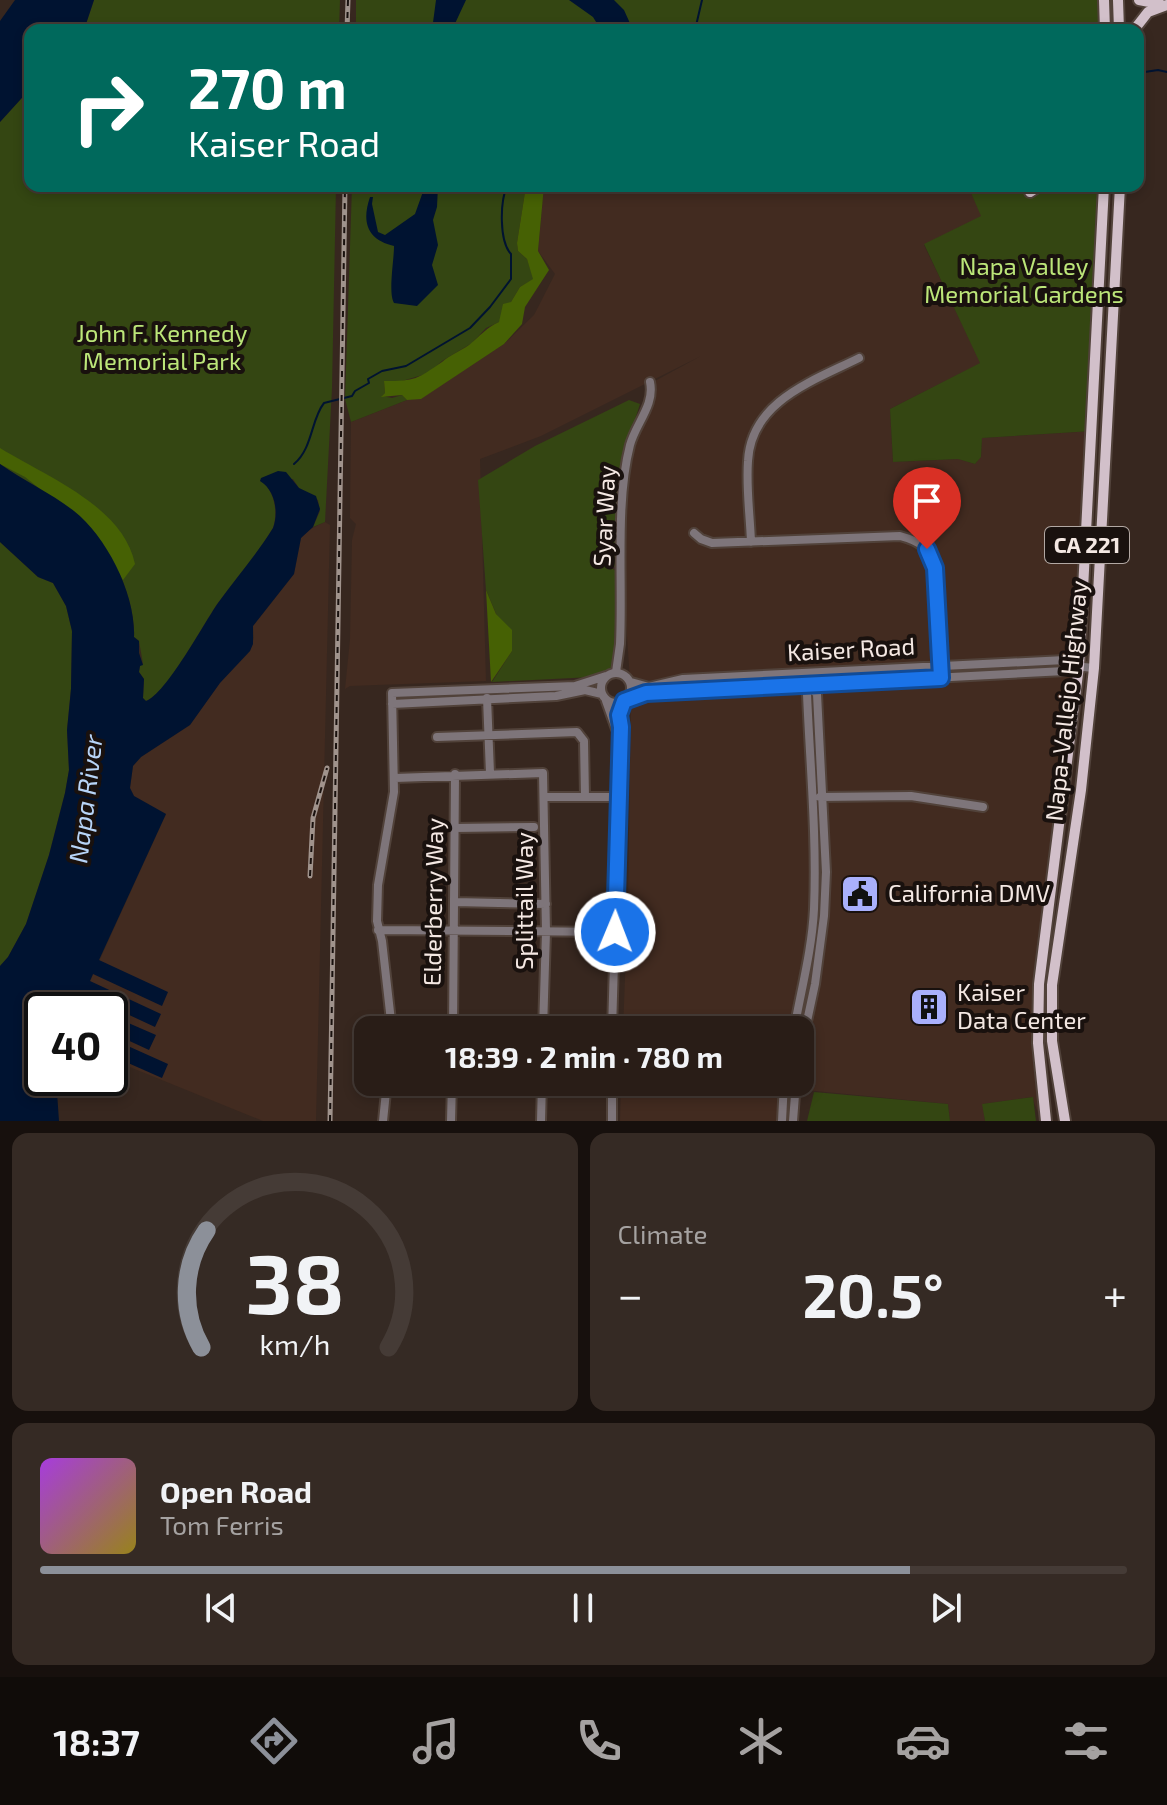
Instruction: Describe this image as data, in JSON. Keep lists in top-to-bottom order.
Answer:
{
  "streets": {
    "main road": ["CA 221", "Napa-Vallejo Highway"],
    "street": [
      "Syar Way",
      "Kaiser Road",
      "Splittail Way",
      "Elderberry Way"
    ]
  },
  "crossings": [
    ["Syar Way", "Kaiser Road"],
    ["Kaiser Road", "Napa-Vallejo Highway"]
  ],
  "water": ["Napa River"],
  "parks": ["Napa Valley Memorial Gardens", "John F. Kennedy Memorial Park"],
  "places": {
    "public building": ["California DMV"],
    "building": ["Kaiser Data Center"]
  },
  "page": {
    "turn": ["270 m", "Kaiser Road"],
    "limit": "40",
    "trip": "18:39 · 2 min · 780 m",
    "tile": "Climate",
    "heat": ["−", "20.5°", "+"],
    "song": ["Open Road", "Tom Ferris"],
    "tabs": "18:37",
    "gauge": ["38", "km/h"]
  }
}
